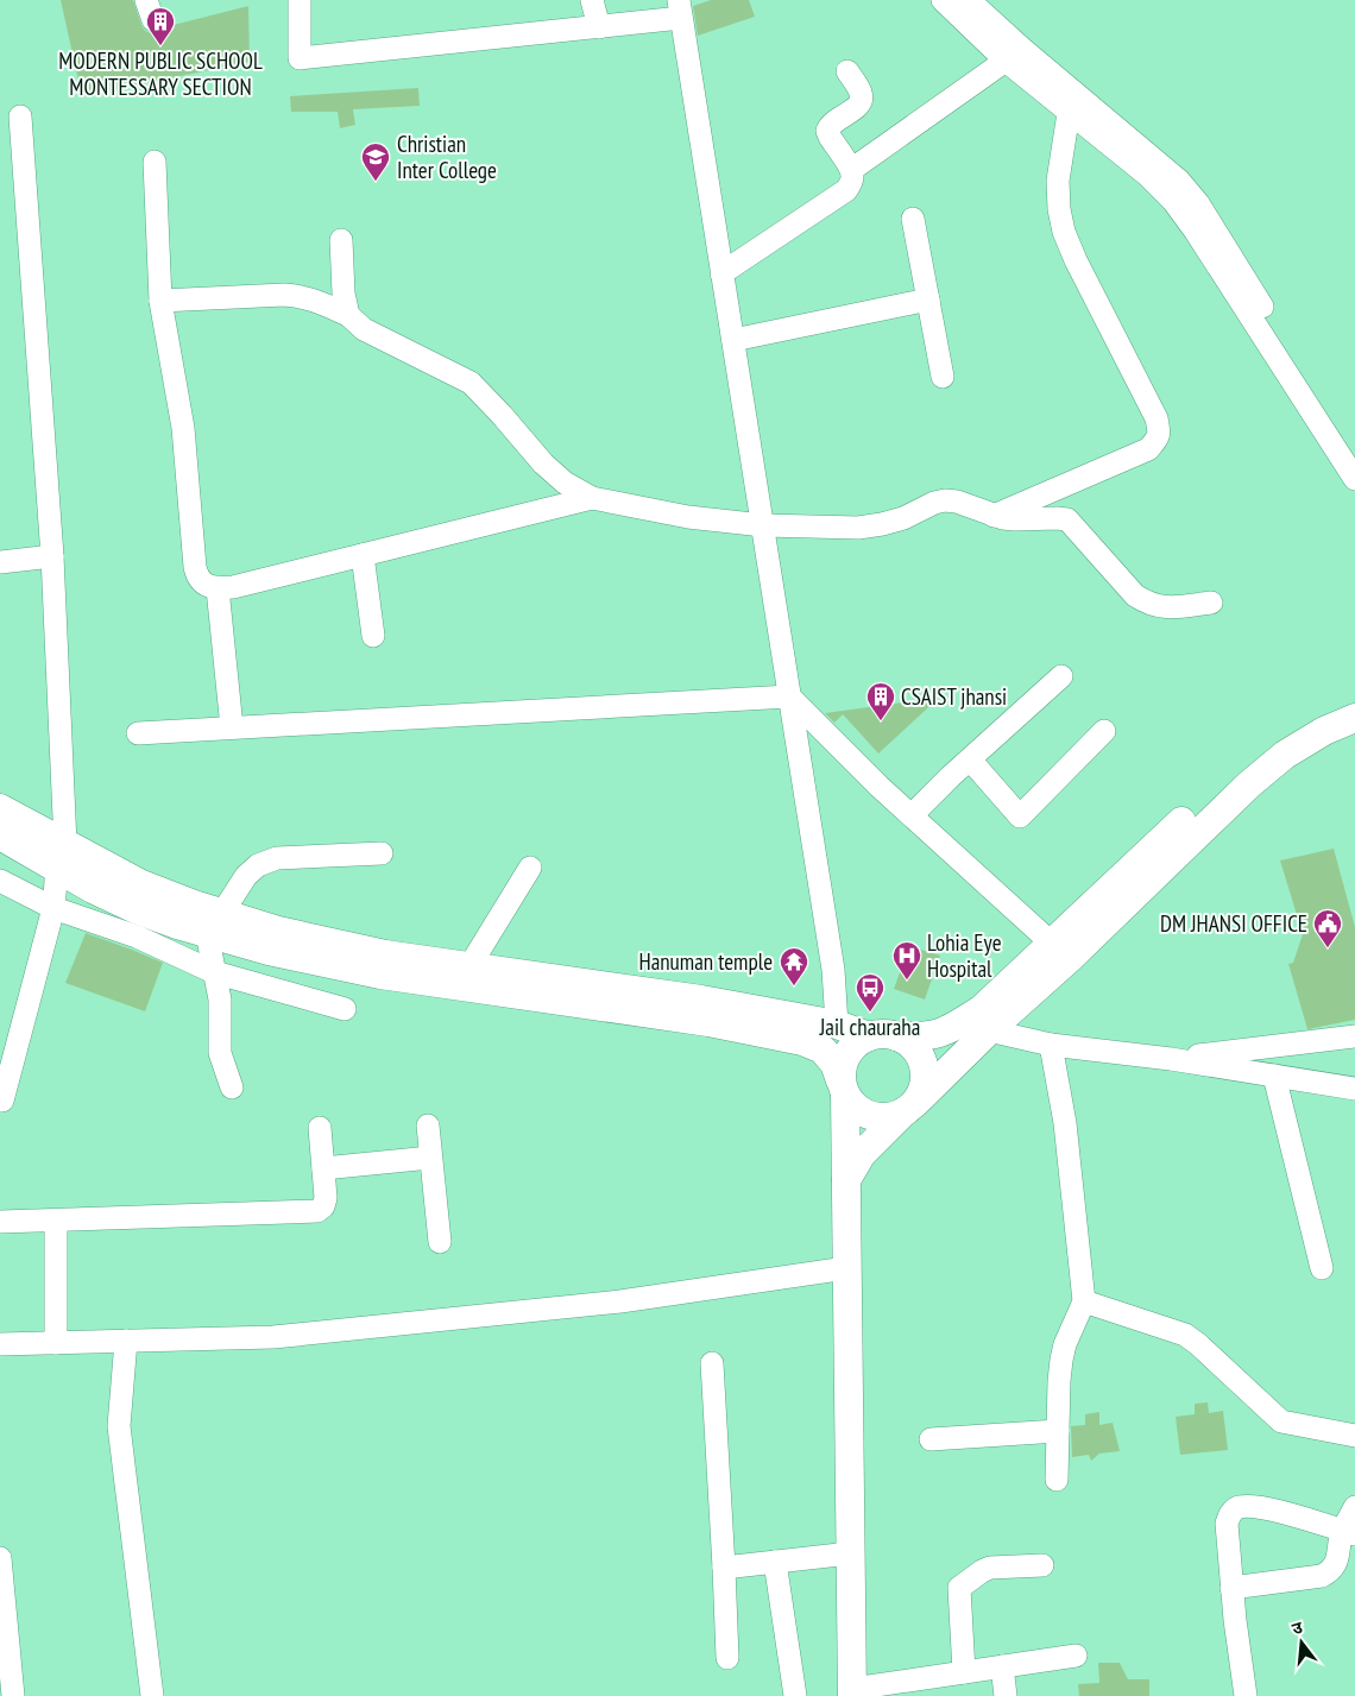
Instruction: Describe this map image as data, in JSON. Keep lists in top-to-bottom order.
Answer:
{
  "places": {
    "building": ["MODERN PUBLIC SCHOOL MONTESSARY SECTION", "CSAIST jhansi"],
    "school or university": ["Christian Inter College"],
    "public building": ["DM JHANSI OFFICE"],
    "hospital": ["Lohia Eye Hospital"],
    "temple": ["Hanuman temple"],
    "bus stop": ["Jail chauraha"]
  },
  "north": "top"
}
